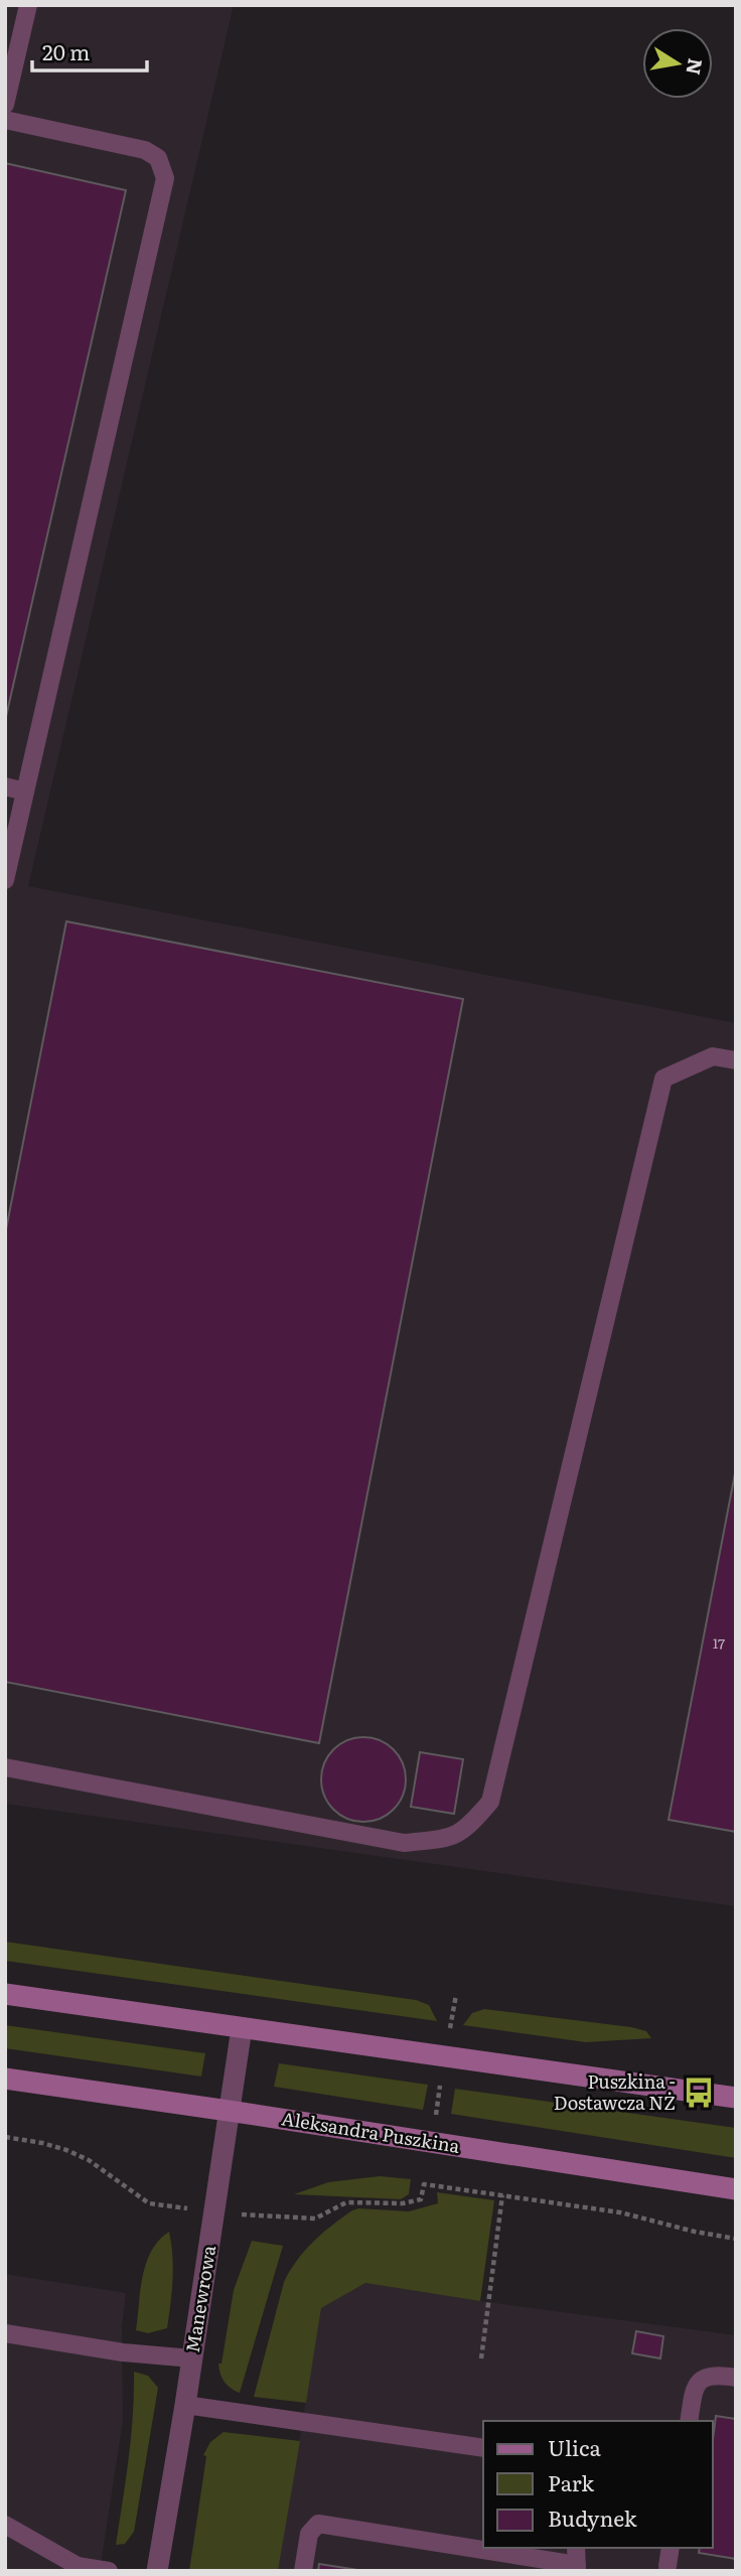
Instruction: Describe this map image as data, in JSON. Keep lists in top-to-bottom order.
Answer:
{
  "streets": {
    "main road": ["Aleksandra Puszkina"],
    "street": ["Manewrowa"]
  },
  "crossings": [
    ["Aleksandra Puszkina", "Manewrowa"]
  ],
  "places": {
    "bus stop": ["Puszkina - Dostawcza NŻ"]
  },
  "house_numbers": ["17"],
  "legend": ["Ulica", "Park", "Budynek"],
  "scale_bar": "20 m",
  "north": "right"
}
